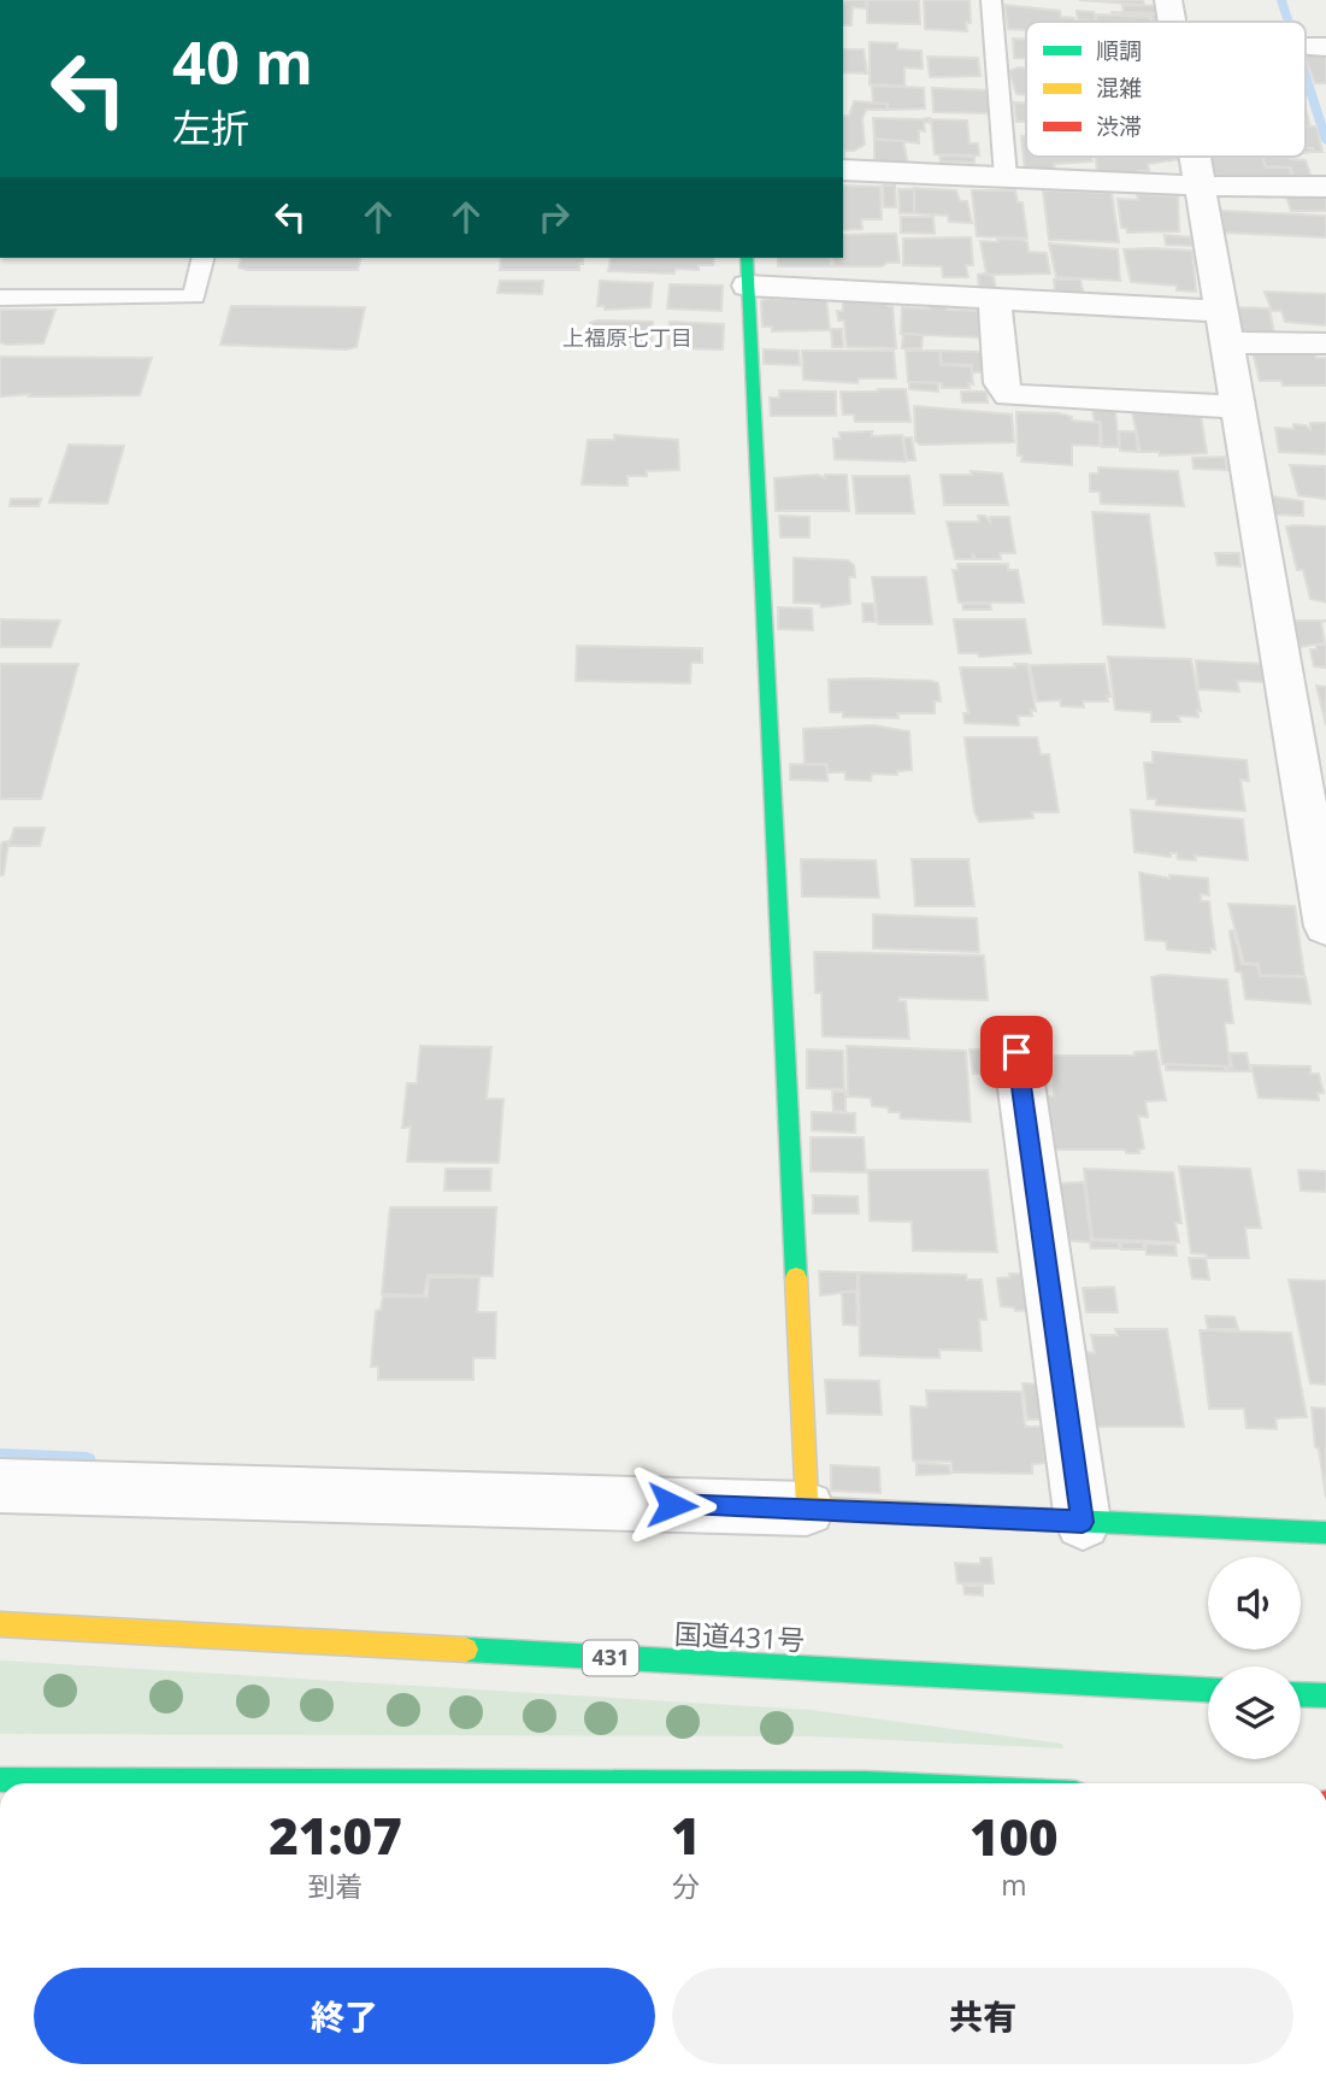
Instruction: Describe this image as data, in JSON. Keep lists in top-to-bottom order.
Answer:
{
  "streets": {
    "main road": ["国道431号", "431"]
  },
  "districts": ["上福原七丁目"],
  "legend": ["順調", "混雑", "渋滞"],
  "page": {
    "turn": ["40 m", "左折"],
    "eta": [
      "21:07",
      "到着",
      "1",
      "分",
      "100",
      "m"
    ],
    "buttons": ["終了", "共有"]
  }
}
